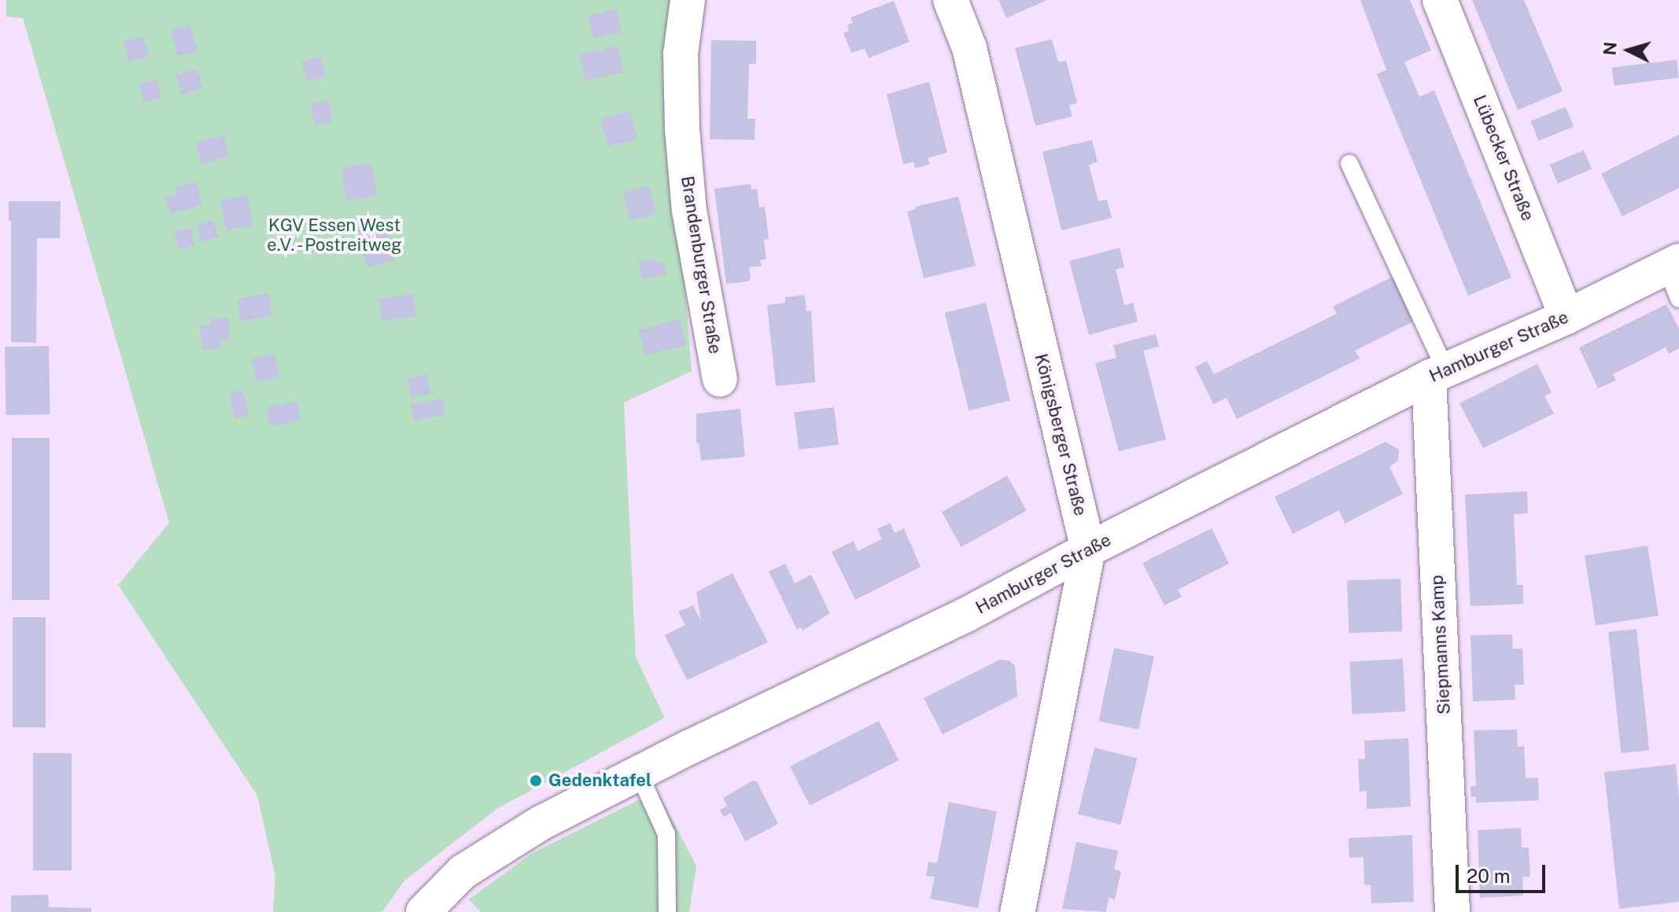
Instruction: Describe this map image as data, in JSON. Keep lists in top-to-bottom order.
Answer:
{
  "streets": {
    "street": [
      "Lübecker Straße",
      "Brandenburger Straße",
      "Hamburger Straße",
      "Königsberger Straße",
      "Siepmanns Kamp"
    ]
  },
  "crossings": [
    ["Lübecker Straße", "Hamburger Straße"],
    ["Hamburger Straße", "Königsberger Straße"],
    ["Hamburger Straße", "Siepmanns Kamp"]
  ],
  "parks": ["KGV Essen West e.V. - Postreitweg"],
  "places": ["Gedenktafel"],
  "scale_bar": "20 m",
  "north": "left"
}
